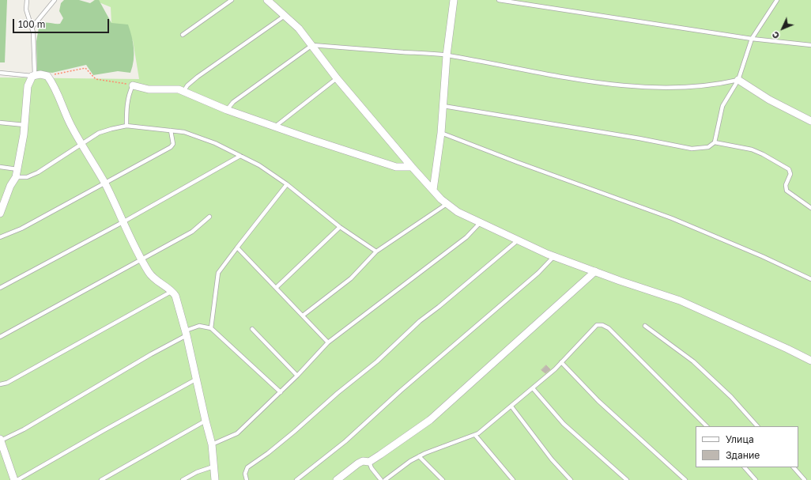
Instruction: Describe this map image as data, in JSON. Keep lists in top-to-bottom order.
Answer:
{
  "legend": ["Улица", "Здание"],
  "scale_bar": "100 m",
  "north": "bottom left"
}
